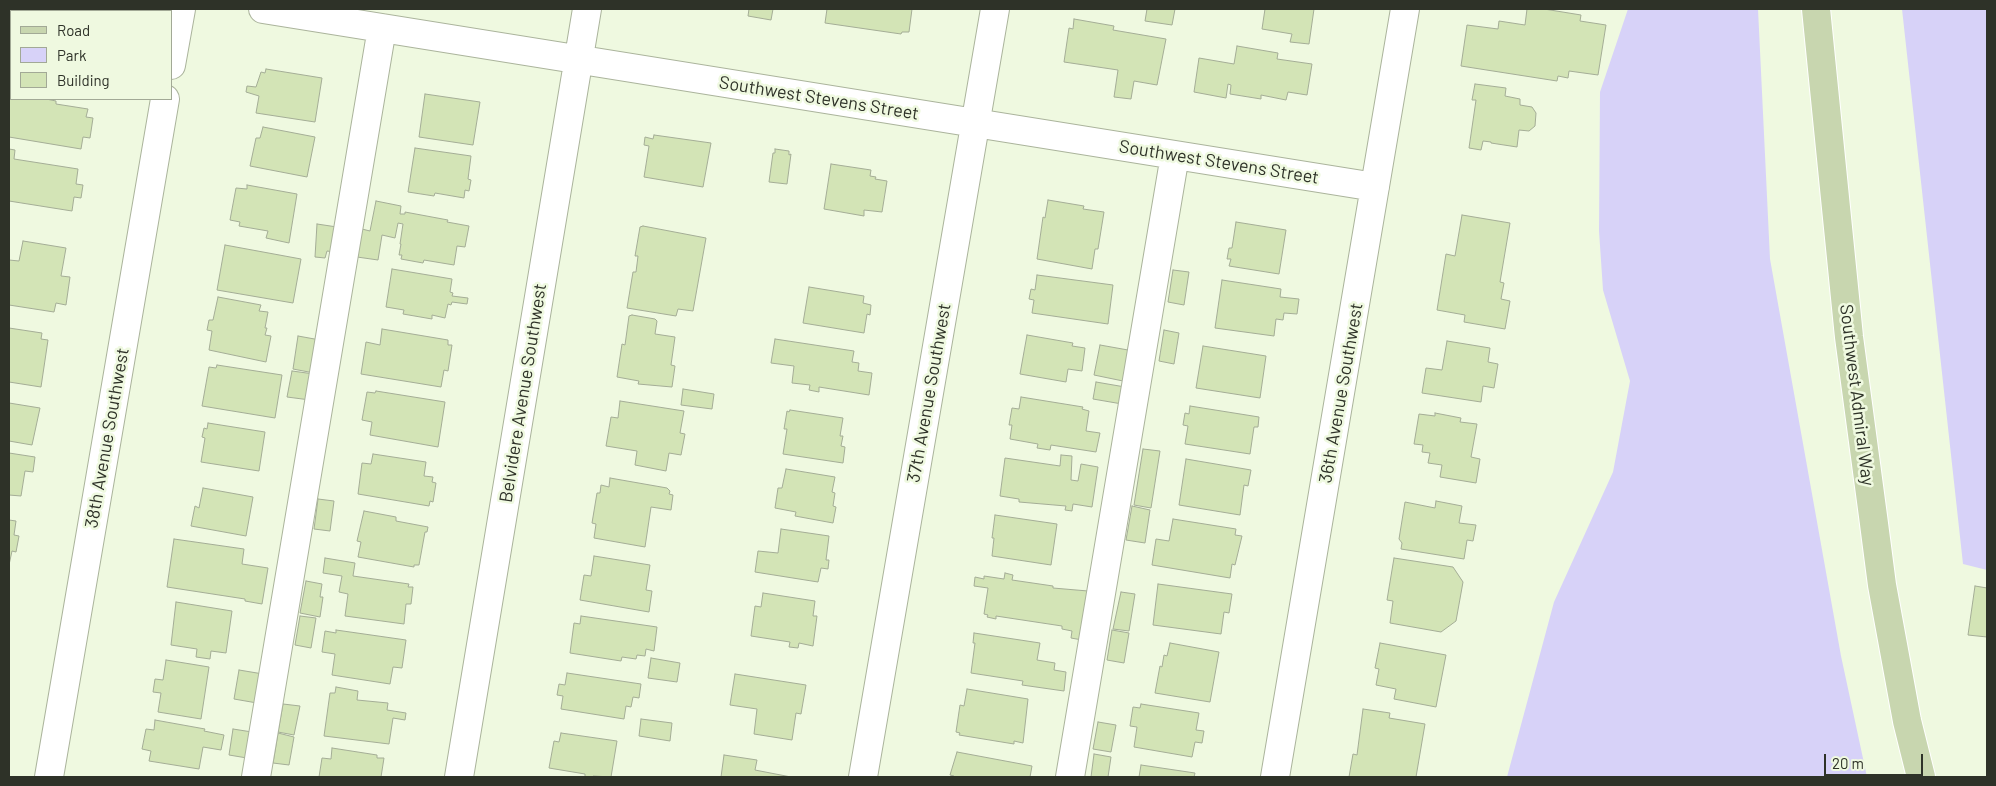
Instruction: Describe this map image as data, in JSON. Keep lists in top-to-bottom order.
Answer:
{
  "streets": {
    "main road": ["Southwest Admiral Way"],
    "street": [
      "Southwest Stevens Street",
      "Belvidere Avenue Southwest",
      "37th Avenue Southwest",
      "36th Avenue Southwest",
      "38th Avenue Southwest"
    ]
  },
  "crossings": [
    ["Southwest Stevens Street", "Belvidere Avenue Southwest"],
    ["Southwest Stevens Street", "37th Avenue Southwest"],
    ["Southwest Stevens Street", "36th Avenue Southwest"]
  ],
  "legend": ["Road", "Park", "Building"],
  "scale_bar": "20 m"
}
